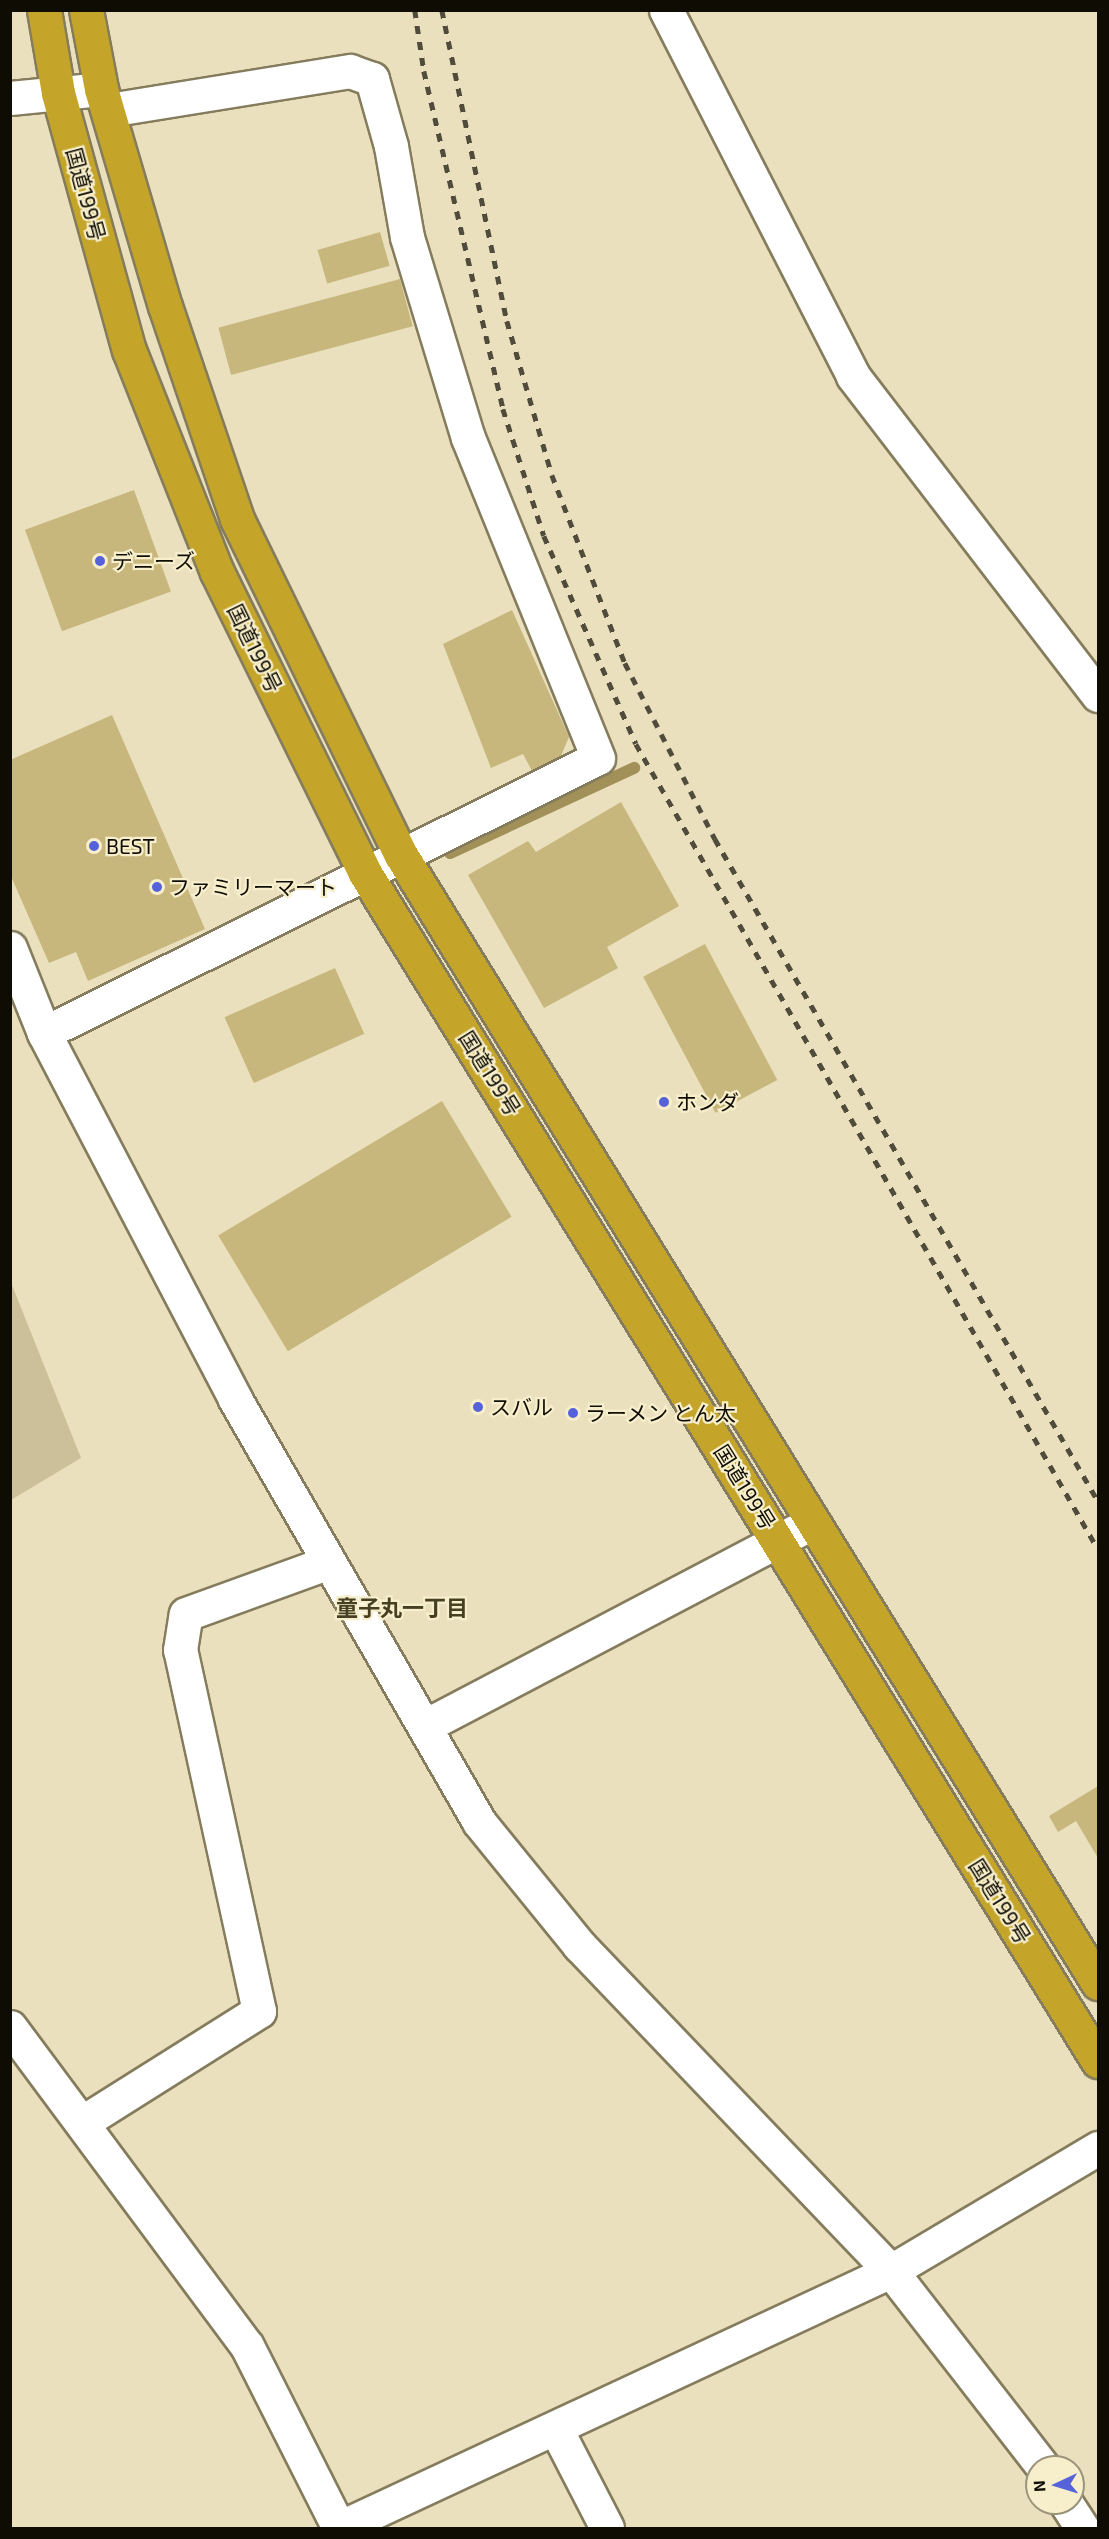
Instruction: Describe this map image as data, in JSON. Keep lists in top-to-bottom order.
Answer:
{
  "streets": {
    "highway": ["国道199号"]
  },
  "districts": ["童子丸一丁目"],
  "places": [
    "デニーズ",
    "BEST",
    "ファミリーマート",
    "ホンダ",
    "スバル",
    "ラーメン とん太"
  ],
  "north": "left"
}
